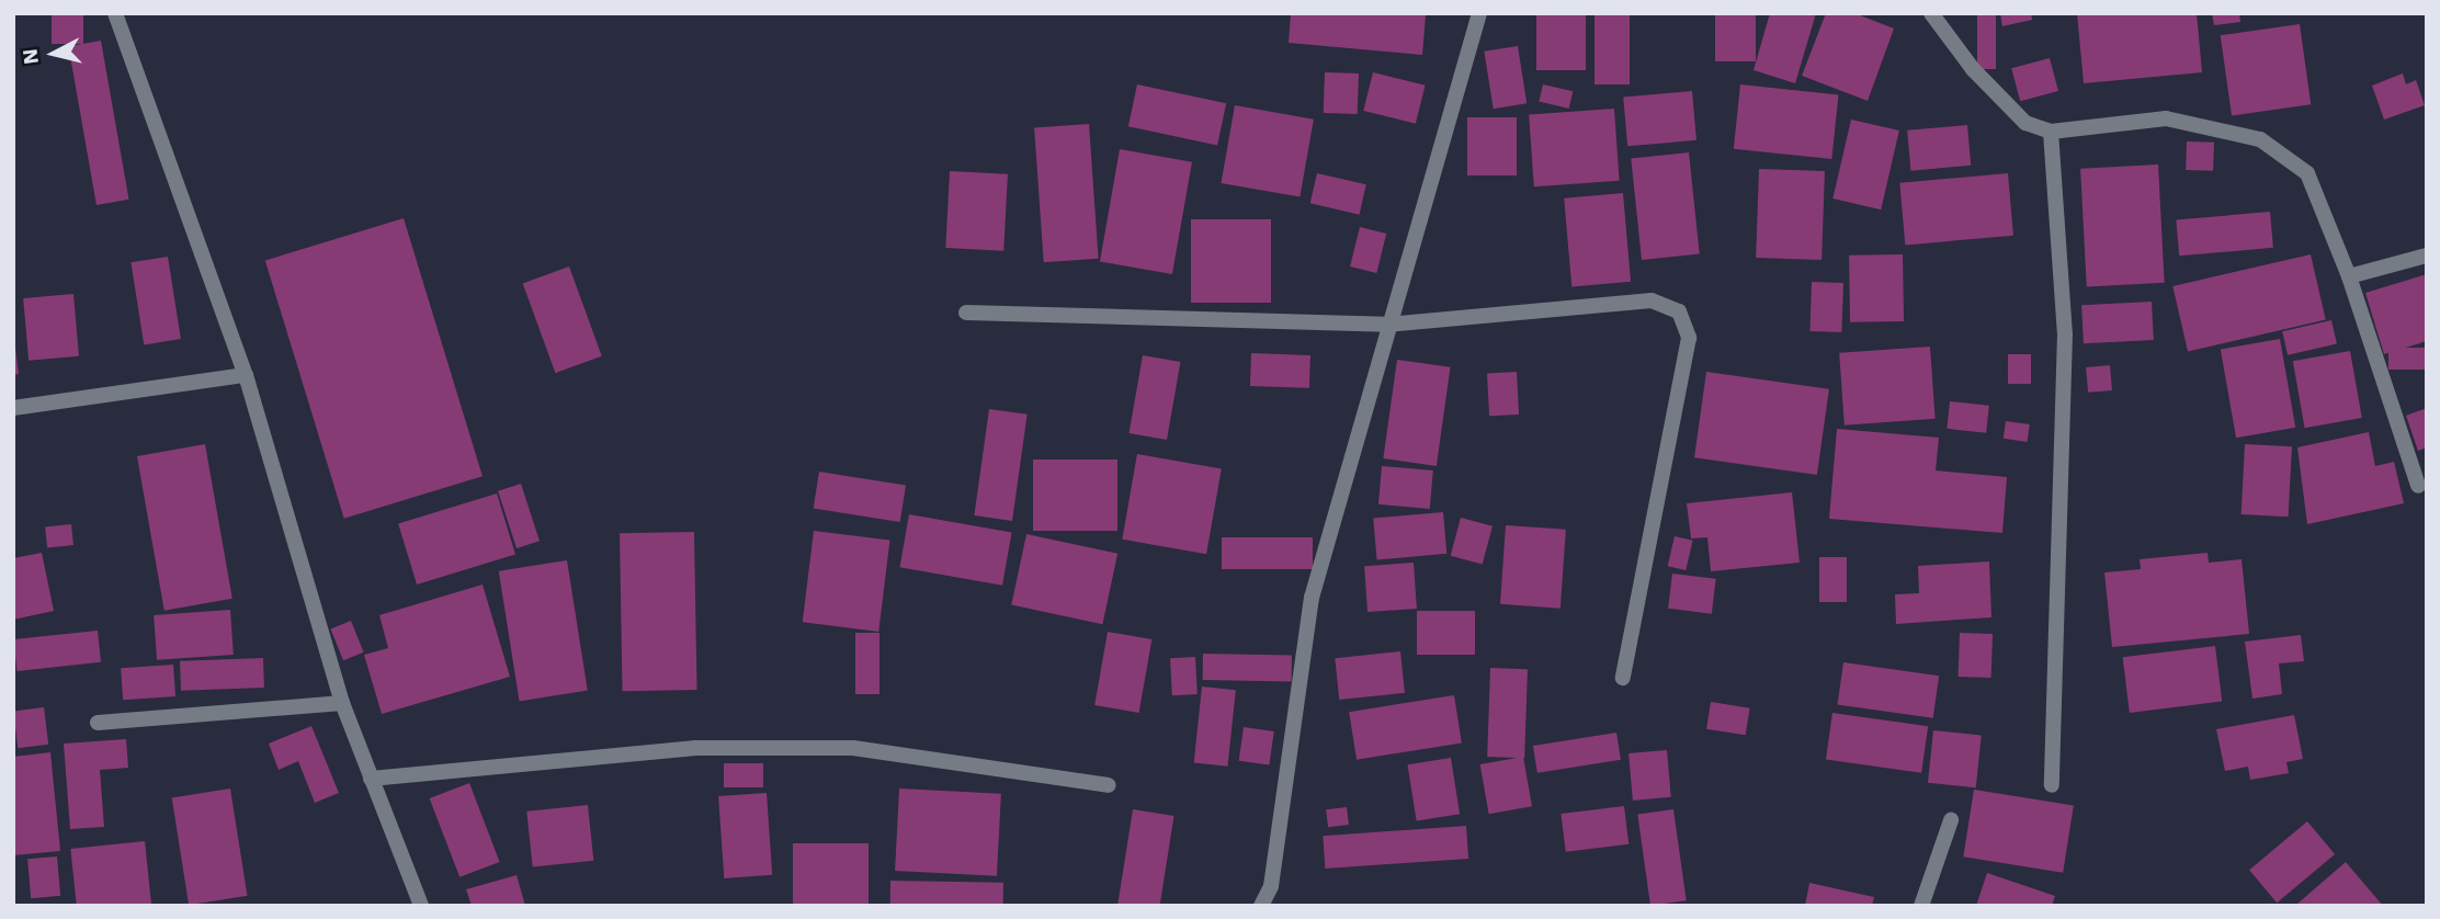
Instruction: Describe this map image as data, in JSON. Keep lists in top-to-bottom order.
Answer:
{
  "north": "left"
}
